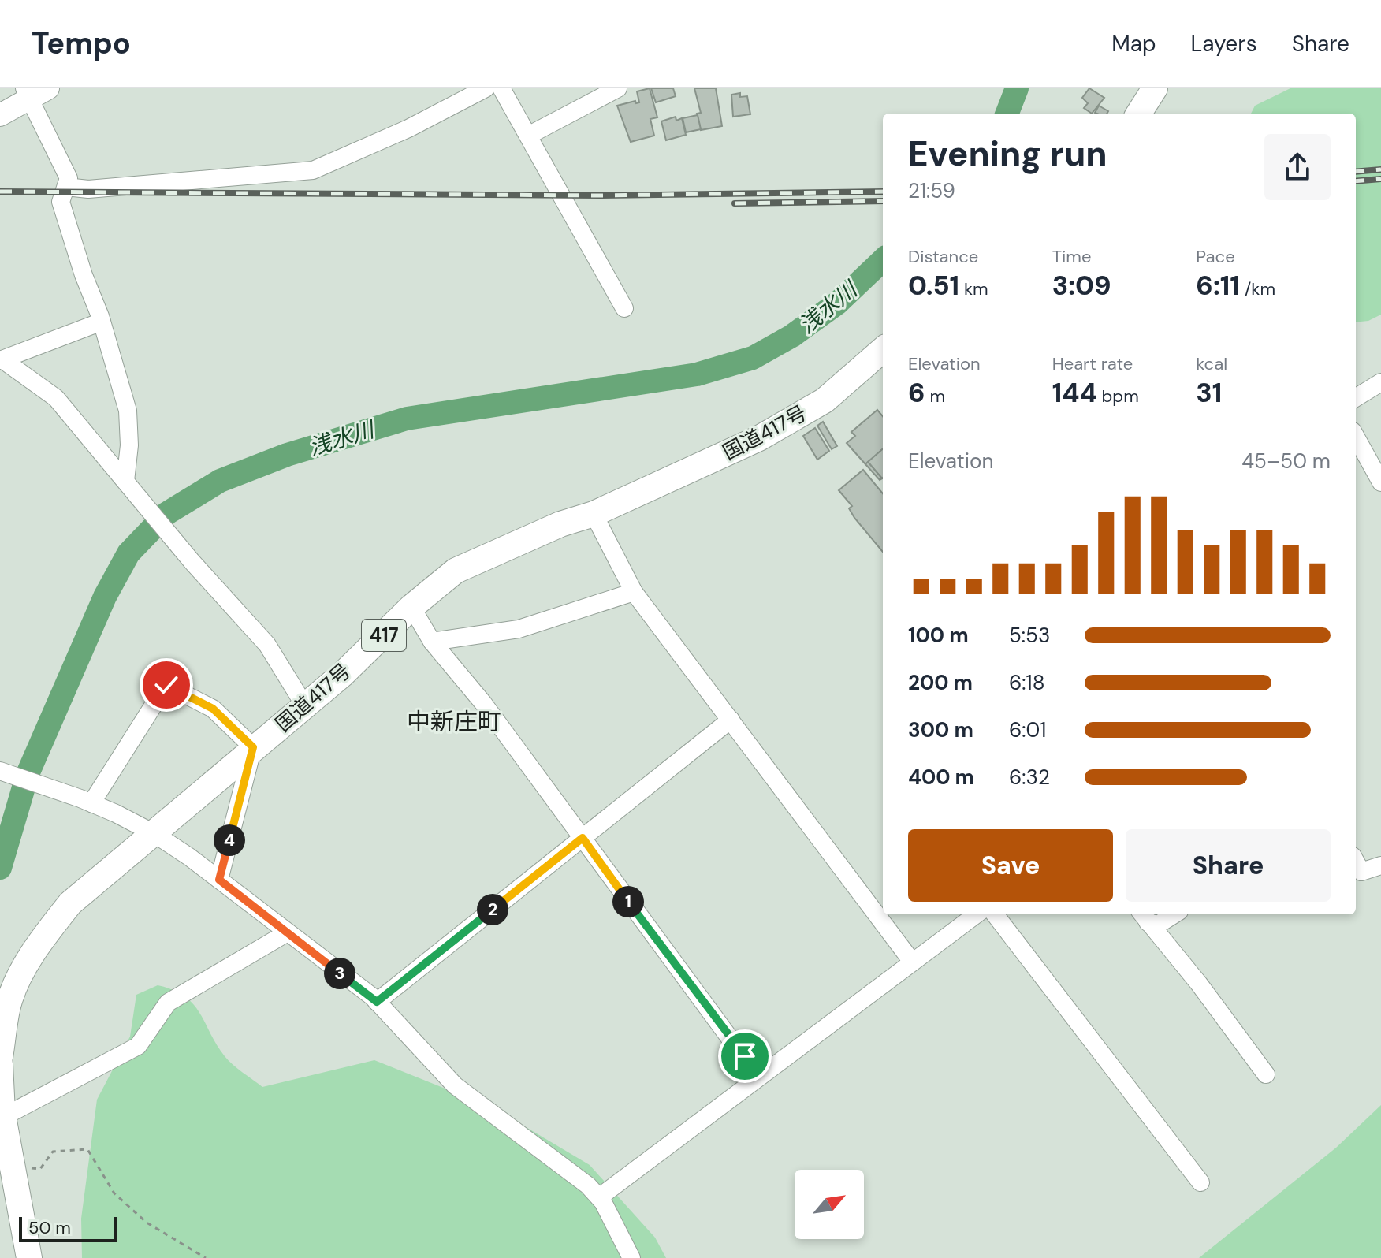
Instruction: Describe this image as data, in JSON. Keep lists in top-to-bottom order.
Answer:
{
  "streets": {
    "highway": ["国道417号", "417"]
  },
  "districts": ["中新庄町"],
  "water": ["浅水川"],
  "scale_bar": "50 m",
  "north": "top right",
  "page": {
    "header": "Tempo",
    "nav": ["Map", "Layers", "Share"],
    "heading": ["Evening run", "21:59"],
    "stats": [
      ["Distance", "0.51 km"],
      ["Time", "3:09"],
      ["Pace", "6:11 /km"],
      ["Elevation", "6 m"],
      ["Heart rate", "144 bpm"],
      ["kcal", "31"]
    ],
    "chart": ["Elevation", "45–50 m"],
    "list": [
      {
        "name": "100 m",
        "note": "5:53"
      },
      {
        "name": "200 m",
        "note": "6:18"
      },
      {
        "name": "300 m",
        "note": "6:01"
      },
      {
        "name": "400 m",
        "note": "6:32"
      }
    ],
    "buttons": ["Save", "Share"],
    "pins": [
      "4",
      "1",
      "2",
      "3"
    ],
    "scale": "50 m"
  }
}
